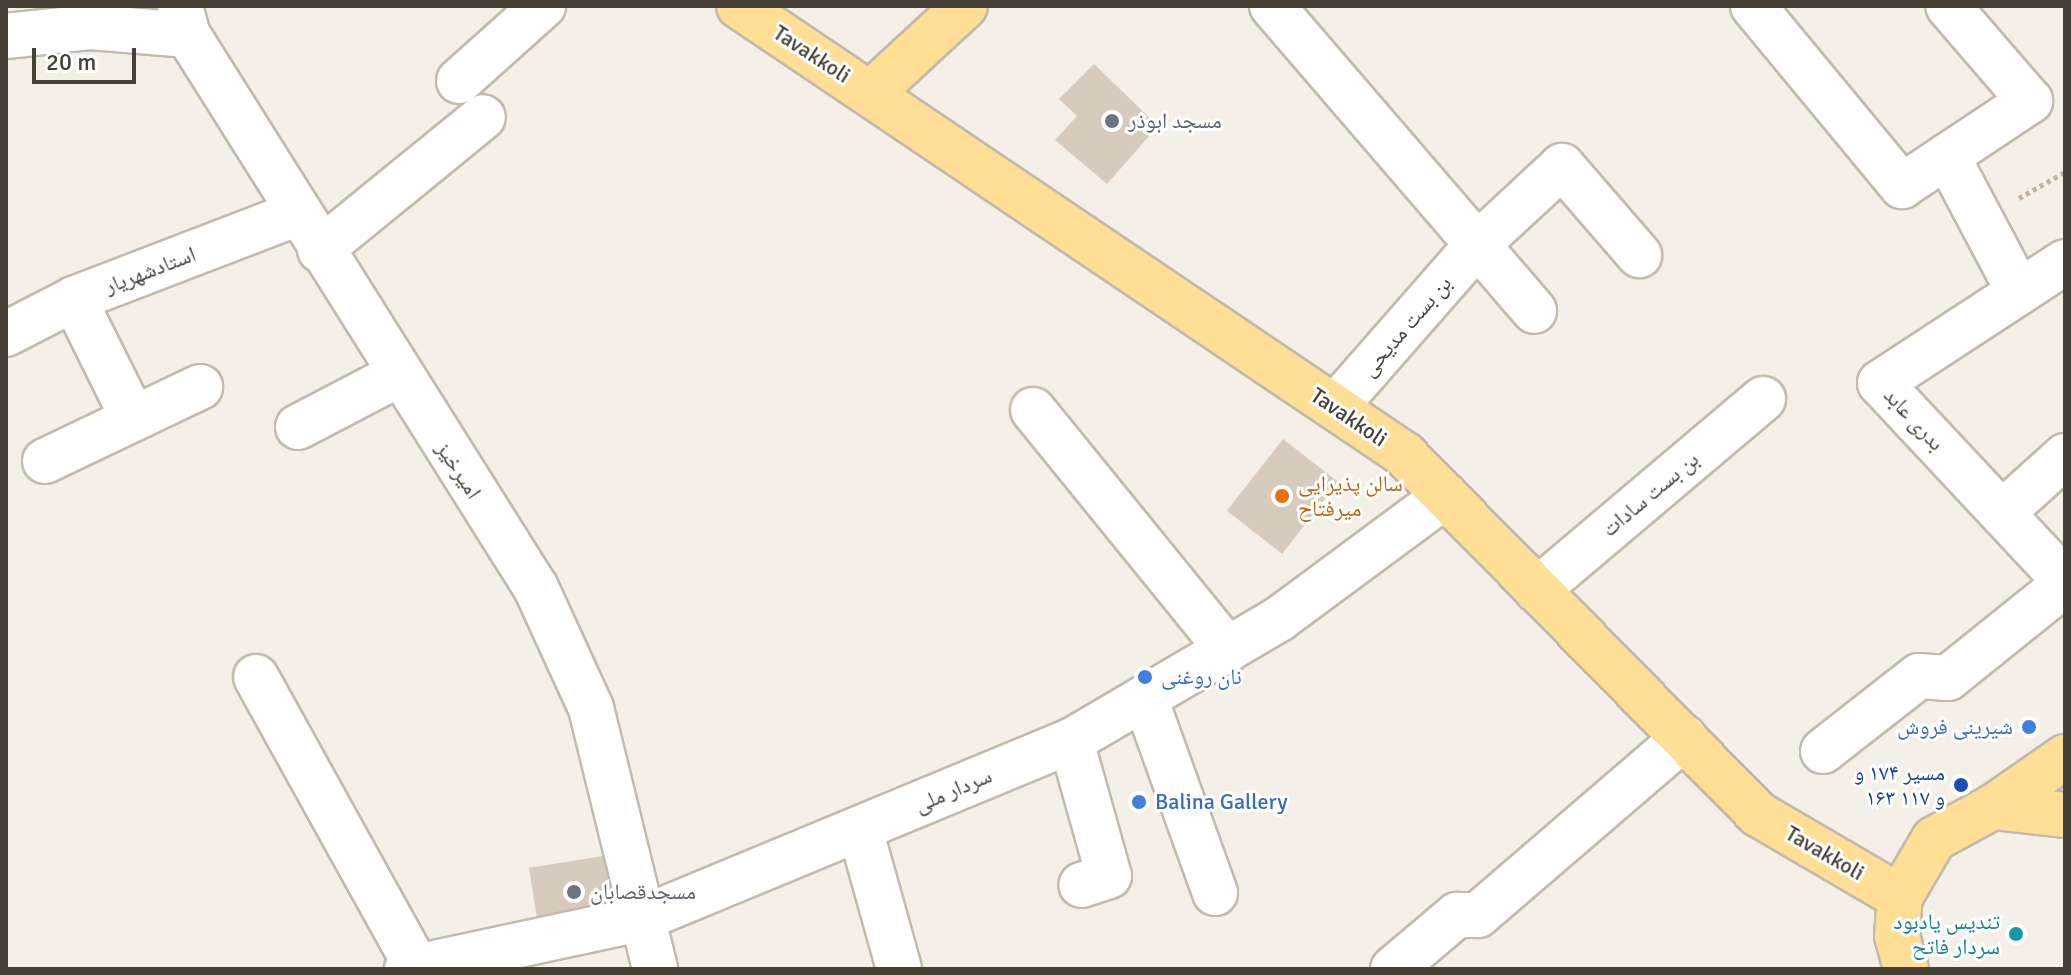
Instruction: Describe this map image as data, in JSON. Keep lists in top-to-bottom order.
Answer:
{
  "streets": {
    "main road": ["Tavakkoli"],
    "street": [
      "استادشهریار",
      "بن بست مدیحی",
      "بدری عابد",
      "امیرخیز",
      "بن بست سادات",
      "سردار ملی"
    ]
  },
  "crossings": [
    ["Tavakkoli", "بن بست مدیحی"],
    ["Tavakkoli", "بن بست سادات"],
    ["Tavakkoli", "سردار ملی"],
    ["استادشهریار", "امیرخیز"],
    ["امیرخیز", "سردار ملی"]
  ],
  "places": [
    "مسجد ابوذر",
    "سالن پذیرایی میرفتاح",
    "نان روغنی",
    "شیرینی فروش",
    "مسیر ۱۷۴ و ۱۶۳ و ۱۱۷",
    "Balina Gallery",
    "مسجدقصابان",
    "تندیس یادبود سردار فاتح"
  ],
  "scale_bar": "20 m"
}
